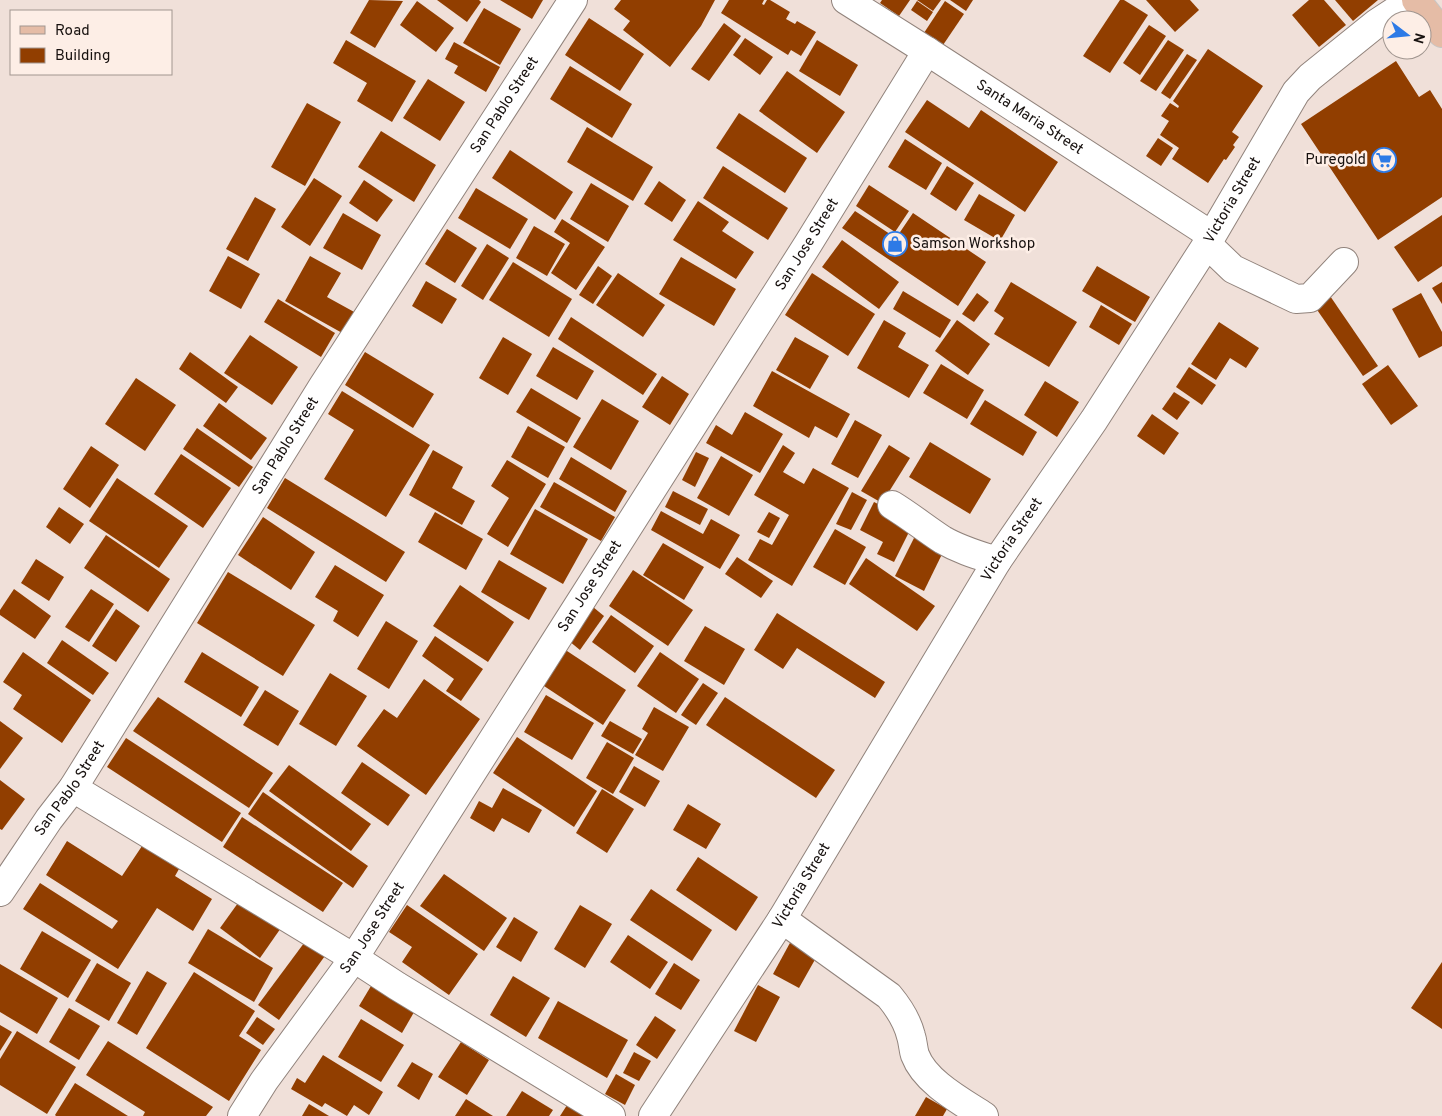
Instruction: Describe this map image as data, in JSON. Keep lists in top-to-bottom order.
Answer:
{
  "streets": {
    "street": [
      "San Pablo Street",
      "Santa Maria Street",
      "Victoria Street",
      "San Jose Street"
    ]
  },
  "crossings": [
    ["Santa Maria Street", "Victoria Street"],
    ["Santa Maria Street", "San Jose Street"]
  ],
  "places": {
    "supermarket": ["Puregold"],
    "shop": ["Samson Workshop"]
  },
  "legend": ["Road", "Building"],
  "north": "right"
}
